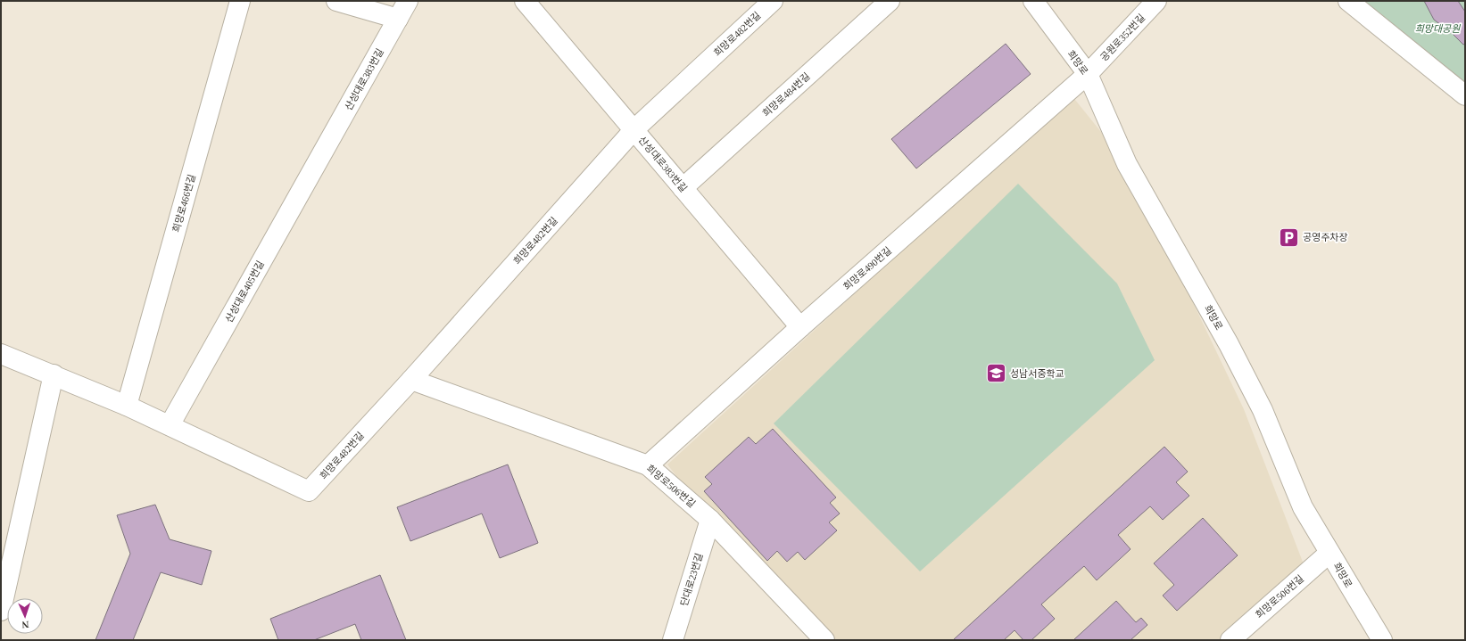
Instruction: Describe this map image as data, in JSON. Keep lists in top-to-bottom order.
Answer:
{
  "streets": {
    "street": [
      "희망로482번길",
      "공원로352번길",
      "희망로",
      "산성대로383번길",
      "희망로484번길",
      "희망로466번길",
      "희망로490번길",
      "산성대로405번길",
      "희망로506번길",
      "단대로23번길"
    ]
  },
  "crossings": [
    ["희망로482번길", "산성대로383번길"],
    ["희망로482번길", "산성대로405번길"],
    ["희망로482번길", "희망로506번길"],
    ["공원로352번길", "희망로"],
    ["공원로352번길", "희망로490번길"],
    ["희망로", "희망로490번길"],
    ["희망로", "희망로506번길"],
    ["산성대로383번길", "희망로484번길"],
    ["산성대로383번길", "희망로490번길"],
    ["산성대로383번길", "산성대로405번길"],
    ["희망로490번길", "희망로506번길"],
    ["희망로506번길", "단대로23번길"]
  ],
  "parks": ["희망대공원"],
  "places": {
    "parking": ["공영주차장"],
    "school or university": ["성남서중학교"]
  },
  "north": "bottom"
}
